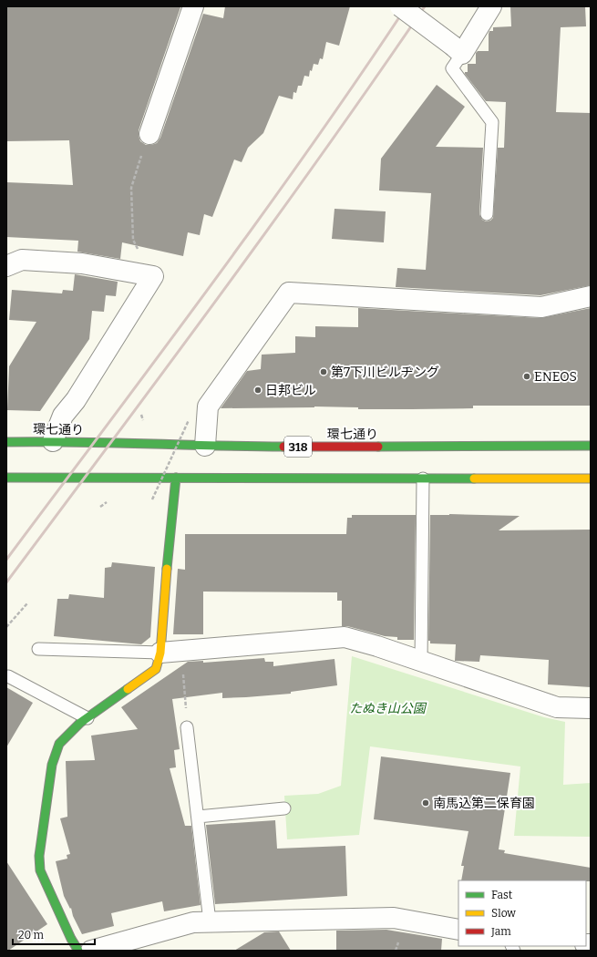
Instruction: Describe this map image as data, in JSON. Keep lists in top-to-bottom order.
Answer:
{
  "streets": {
    "main road": ["環七通り", "318"]
  },
  "parks": ["たぬき山公園"],
  "places": [
    "第7下川ビルヂング",
    "ENEOS",
    "日邦ビル",
    "南馬込第二保育園"
  ],
  "legend": ["Fast", "Slow", "Jam"],
  "scale_bar": "20 m"
}
